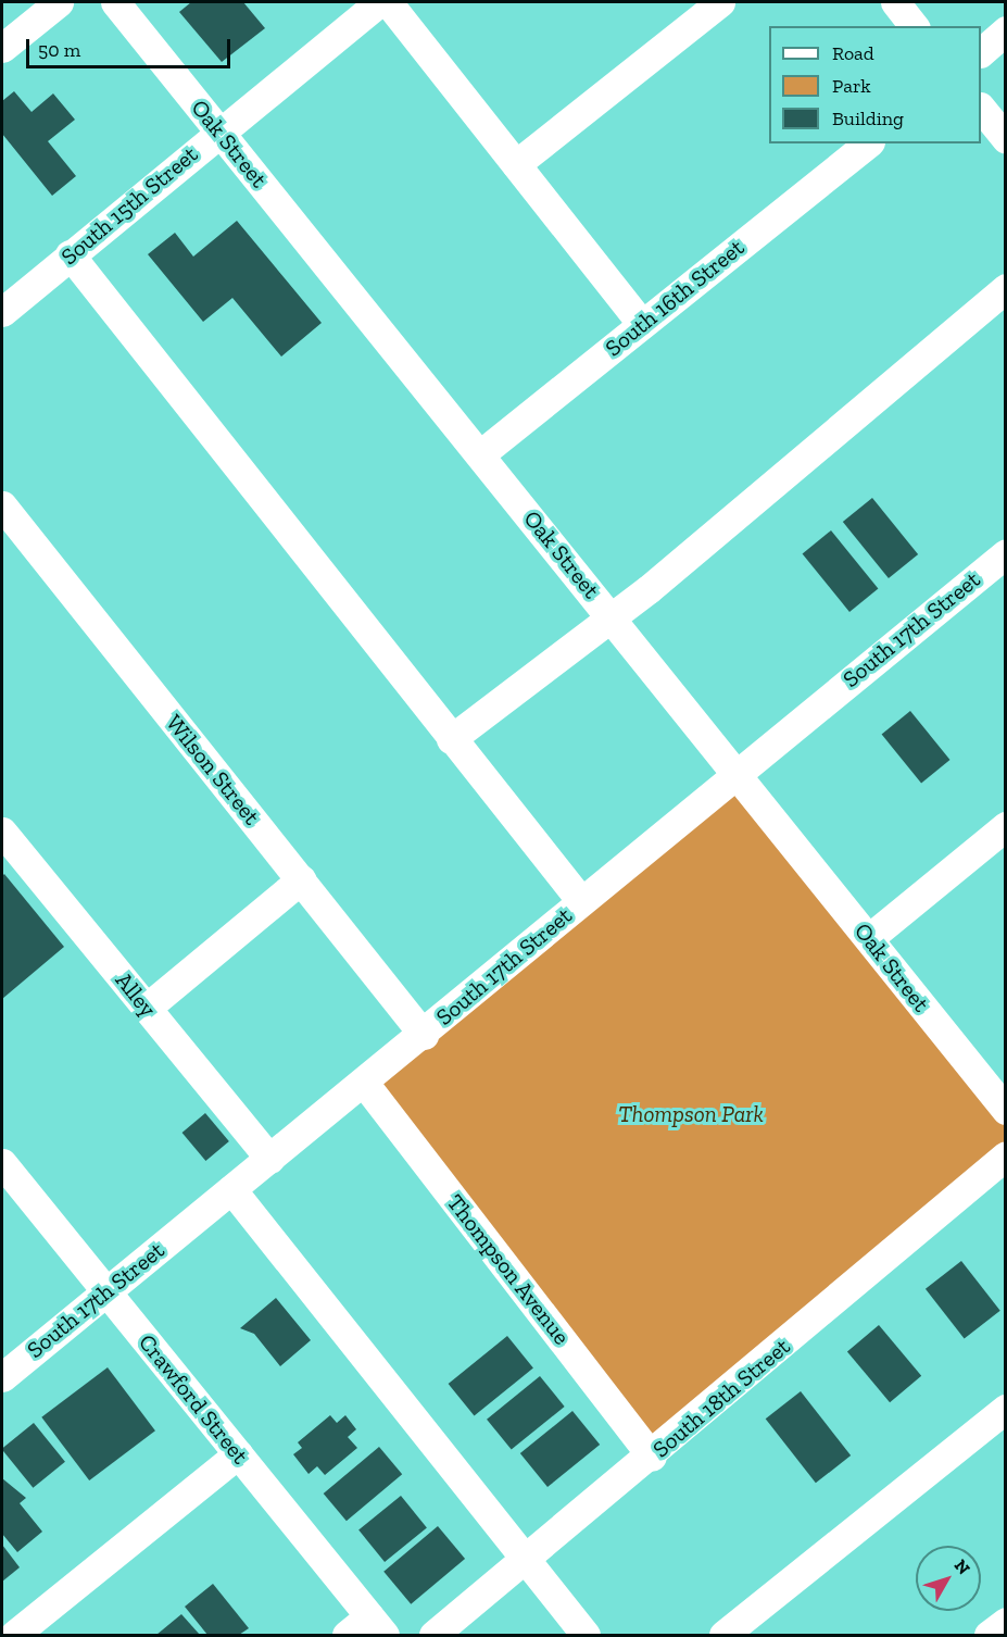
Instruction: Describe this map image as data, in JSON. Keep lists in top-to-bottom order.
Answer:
{
  "streets": {
    "street": [
      "Oak Street",
      "South 15th Street",
      "South 16th Street",
      "South 17th Street",
      "Wilson Street",
      "Alley",
      "Thompson Avenue",
      "South 18th Street",
      "Crawford Street"
    ]
  },
  "crossings": [
    ["Oak Street", "South 15th Street"],
    ["Oak Street", "South 16th Street"],
    ["Oak Street", "South 17th Street"],
    ["South 17th Street", "Wilson Street"],
    ["South 17th Street", "Alley"],
    ["South 17th Street", "Thompson Avenue"],
    ["South 17th Street", "Crawford Street"],
    ["Thompson Avenue", "South 18th Street"]
  ],
  "parks": ["Thompson Park"],
  "legend": ["Road", "Park", "Building"],
  "scale_bar": "50 m",
  "north": "top right"
}
